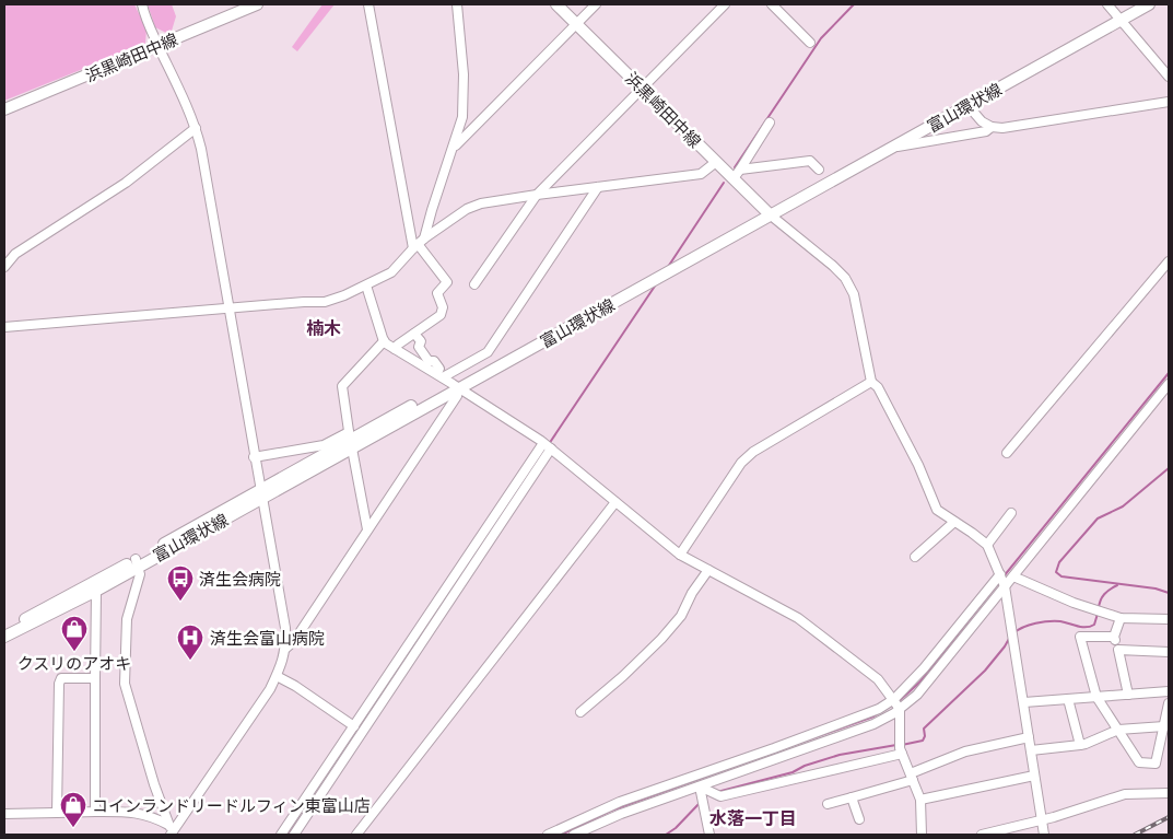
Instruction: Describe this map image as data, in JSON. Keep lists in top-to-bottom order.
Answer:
{
  "streets": {
    "main road": ["浜黒崎田中線", "富山環状線"]
  },
  "crossings": [
    ["浜黒崎田中線", "富山環状線"]
  ],
  "districts": ["楠木", "水落一丁目"],
  "places": {
    "bus stop": ["済生会病院"],
    "shop": ["クスリのアオキ", "コインランドリードルフィン東富山店"],
    "hospital": ["済生会富山病院"]
  }
}
